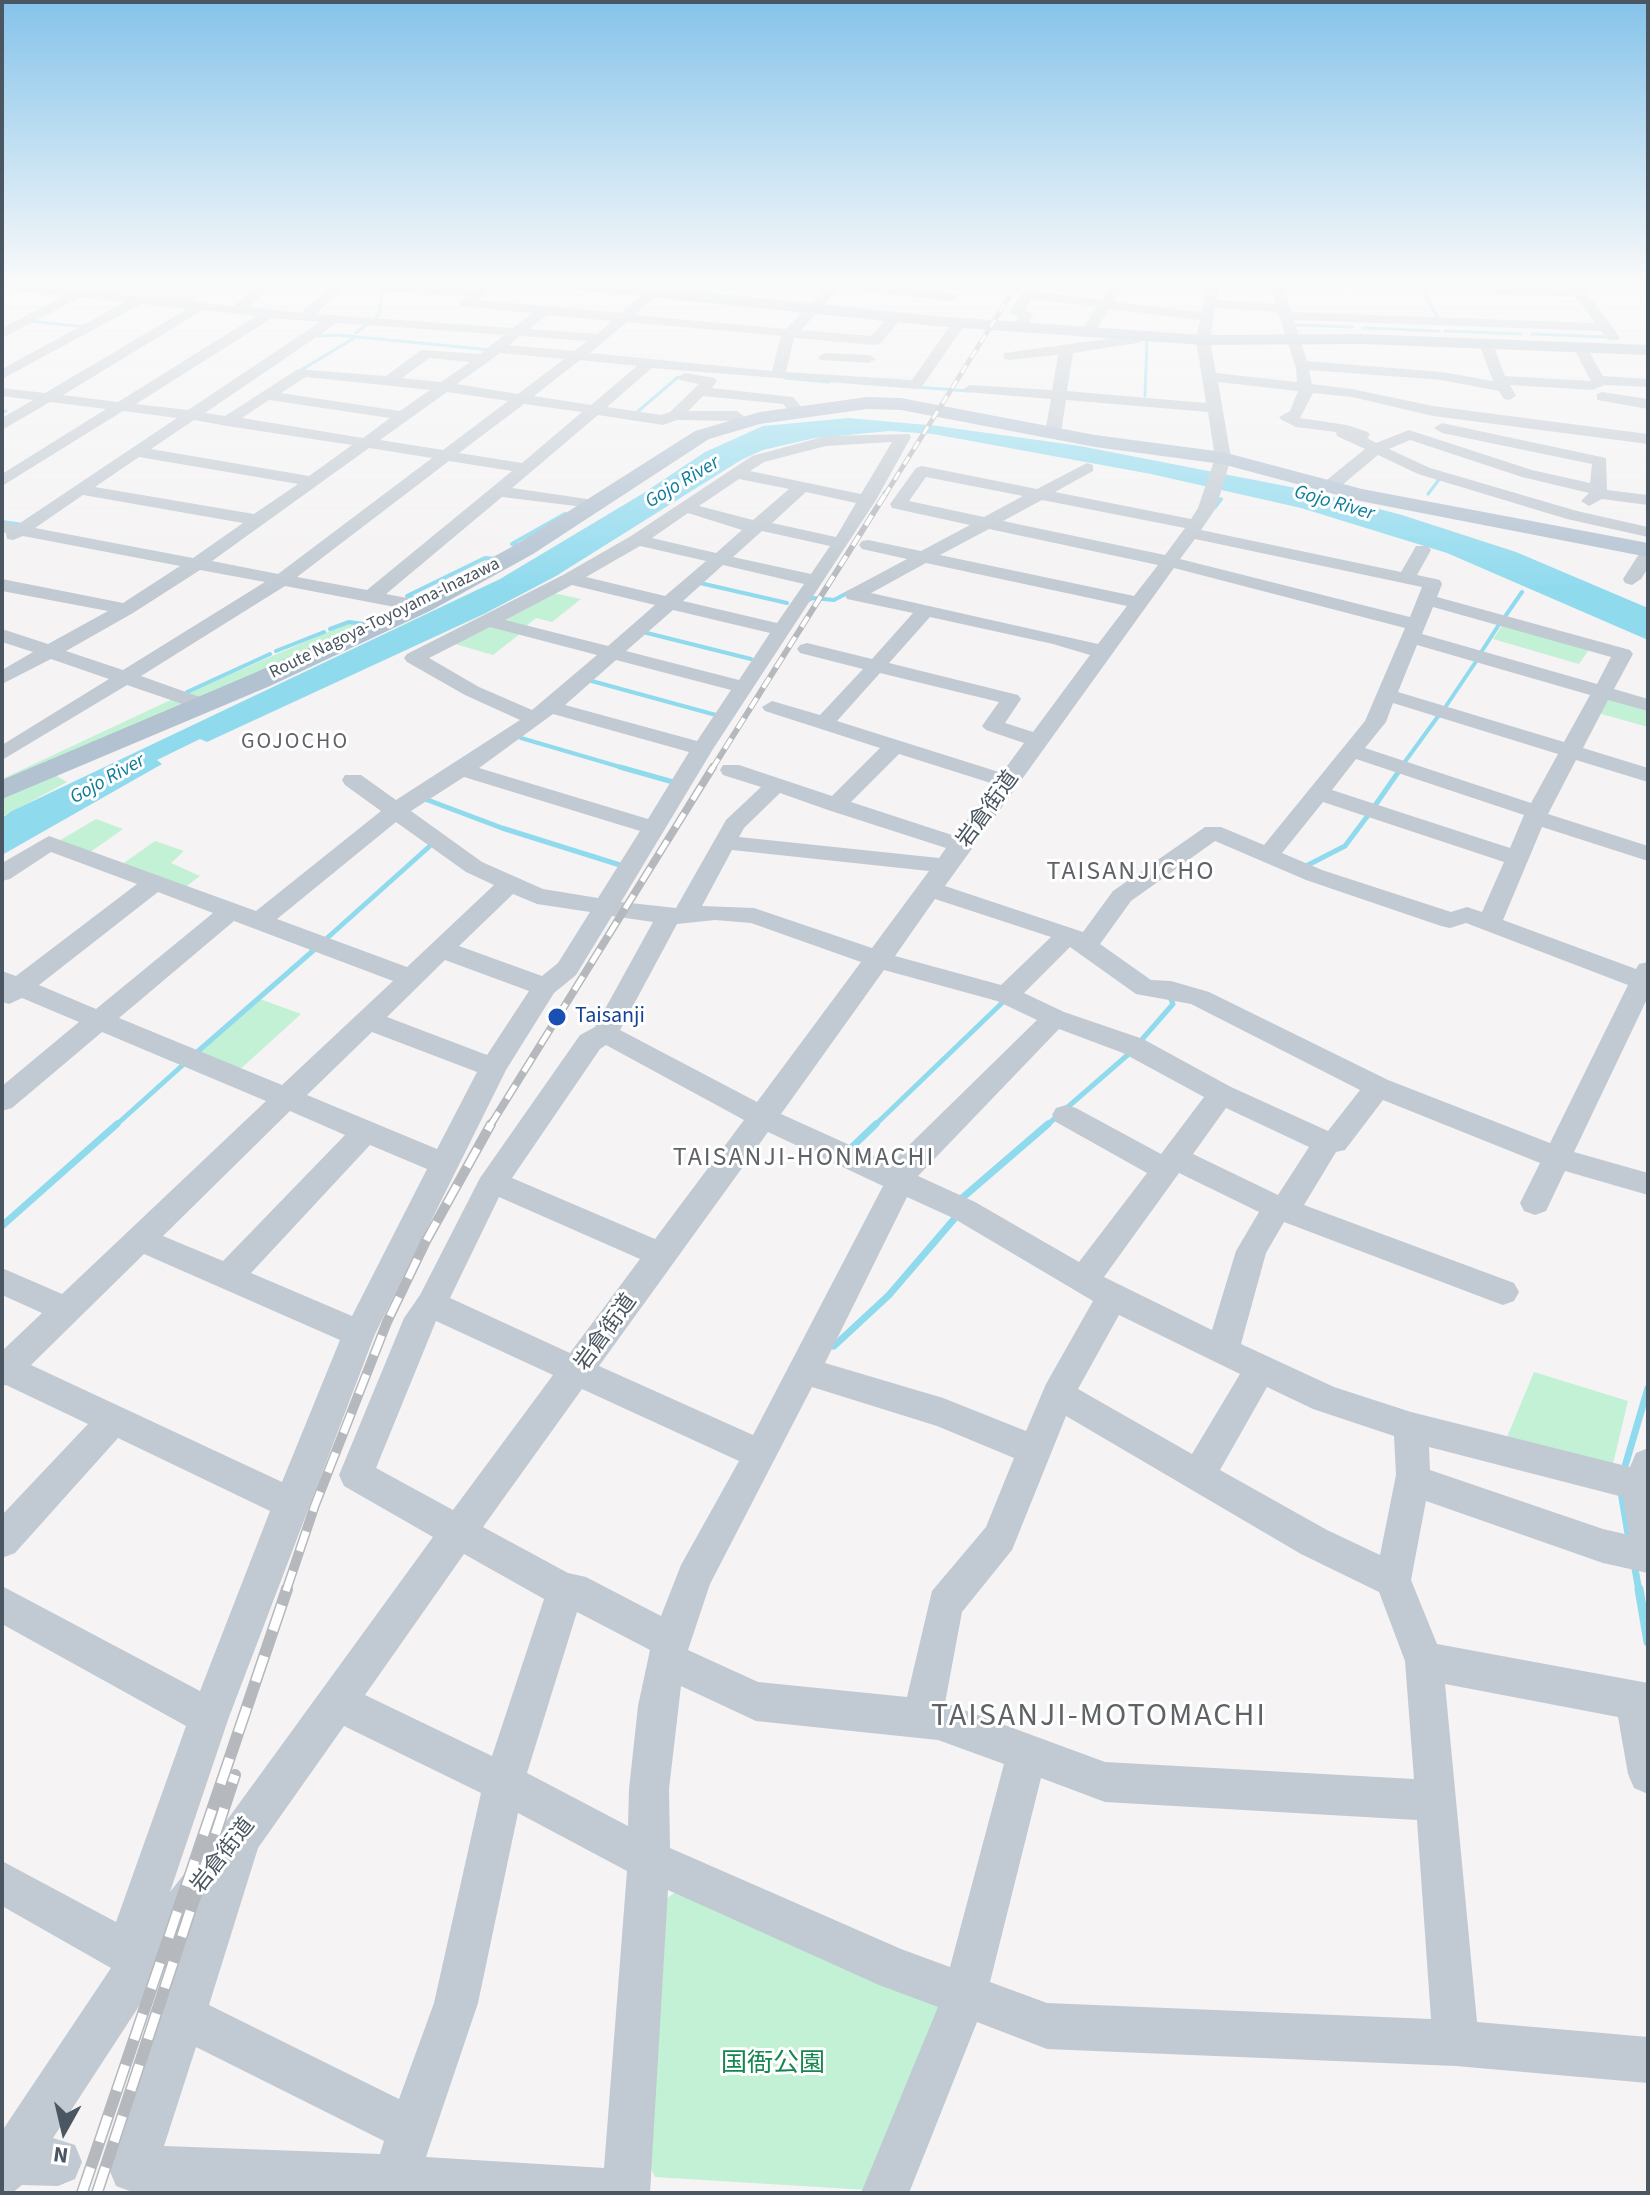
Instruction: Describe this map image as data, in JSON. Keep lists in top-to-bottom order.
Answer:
{
  "streets": {
    "main road": ["Route Nagoya-Toyoyama-Inazawa"],
    "street": ["岩倉街道"]
  },
  "crossings": [
    ["Route Nagoya-Toyoyama-Inazawa", "岩倉街道"]
  ],
  "districts": [
    "GOJOCHO",
    "TAISANJICHO",
    "TAISANJI-HONMACHI",
    "TAISANJI-MOTOMACHI"
  ],
  "water": ["Gojo River"],
  "parks": ["国衙公園"],
  "places": ["Taisanji"],
  "north": "bottom"
}
